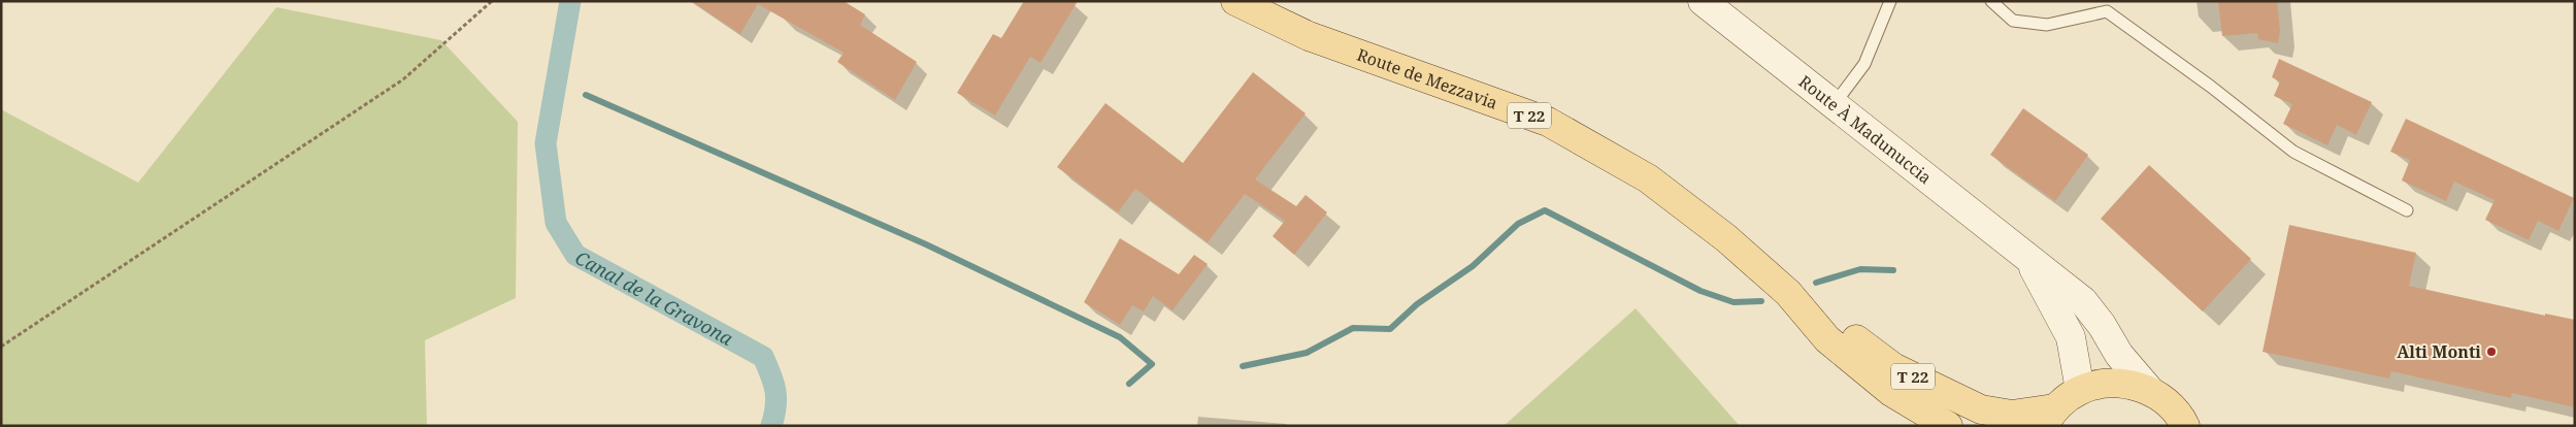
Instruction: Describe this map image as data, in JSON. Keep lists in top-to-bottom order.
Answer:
{
  "streets": {
    "main road": ["Route de Mezzavia", "T 22", "Route À Madunuccia"]
  },
  "water": ["Canal de la Gravona"],
  "places": ["Alti Monti"]
}
